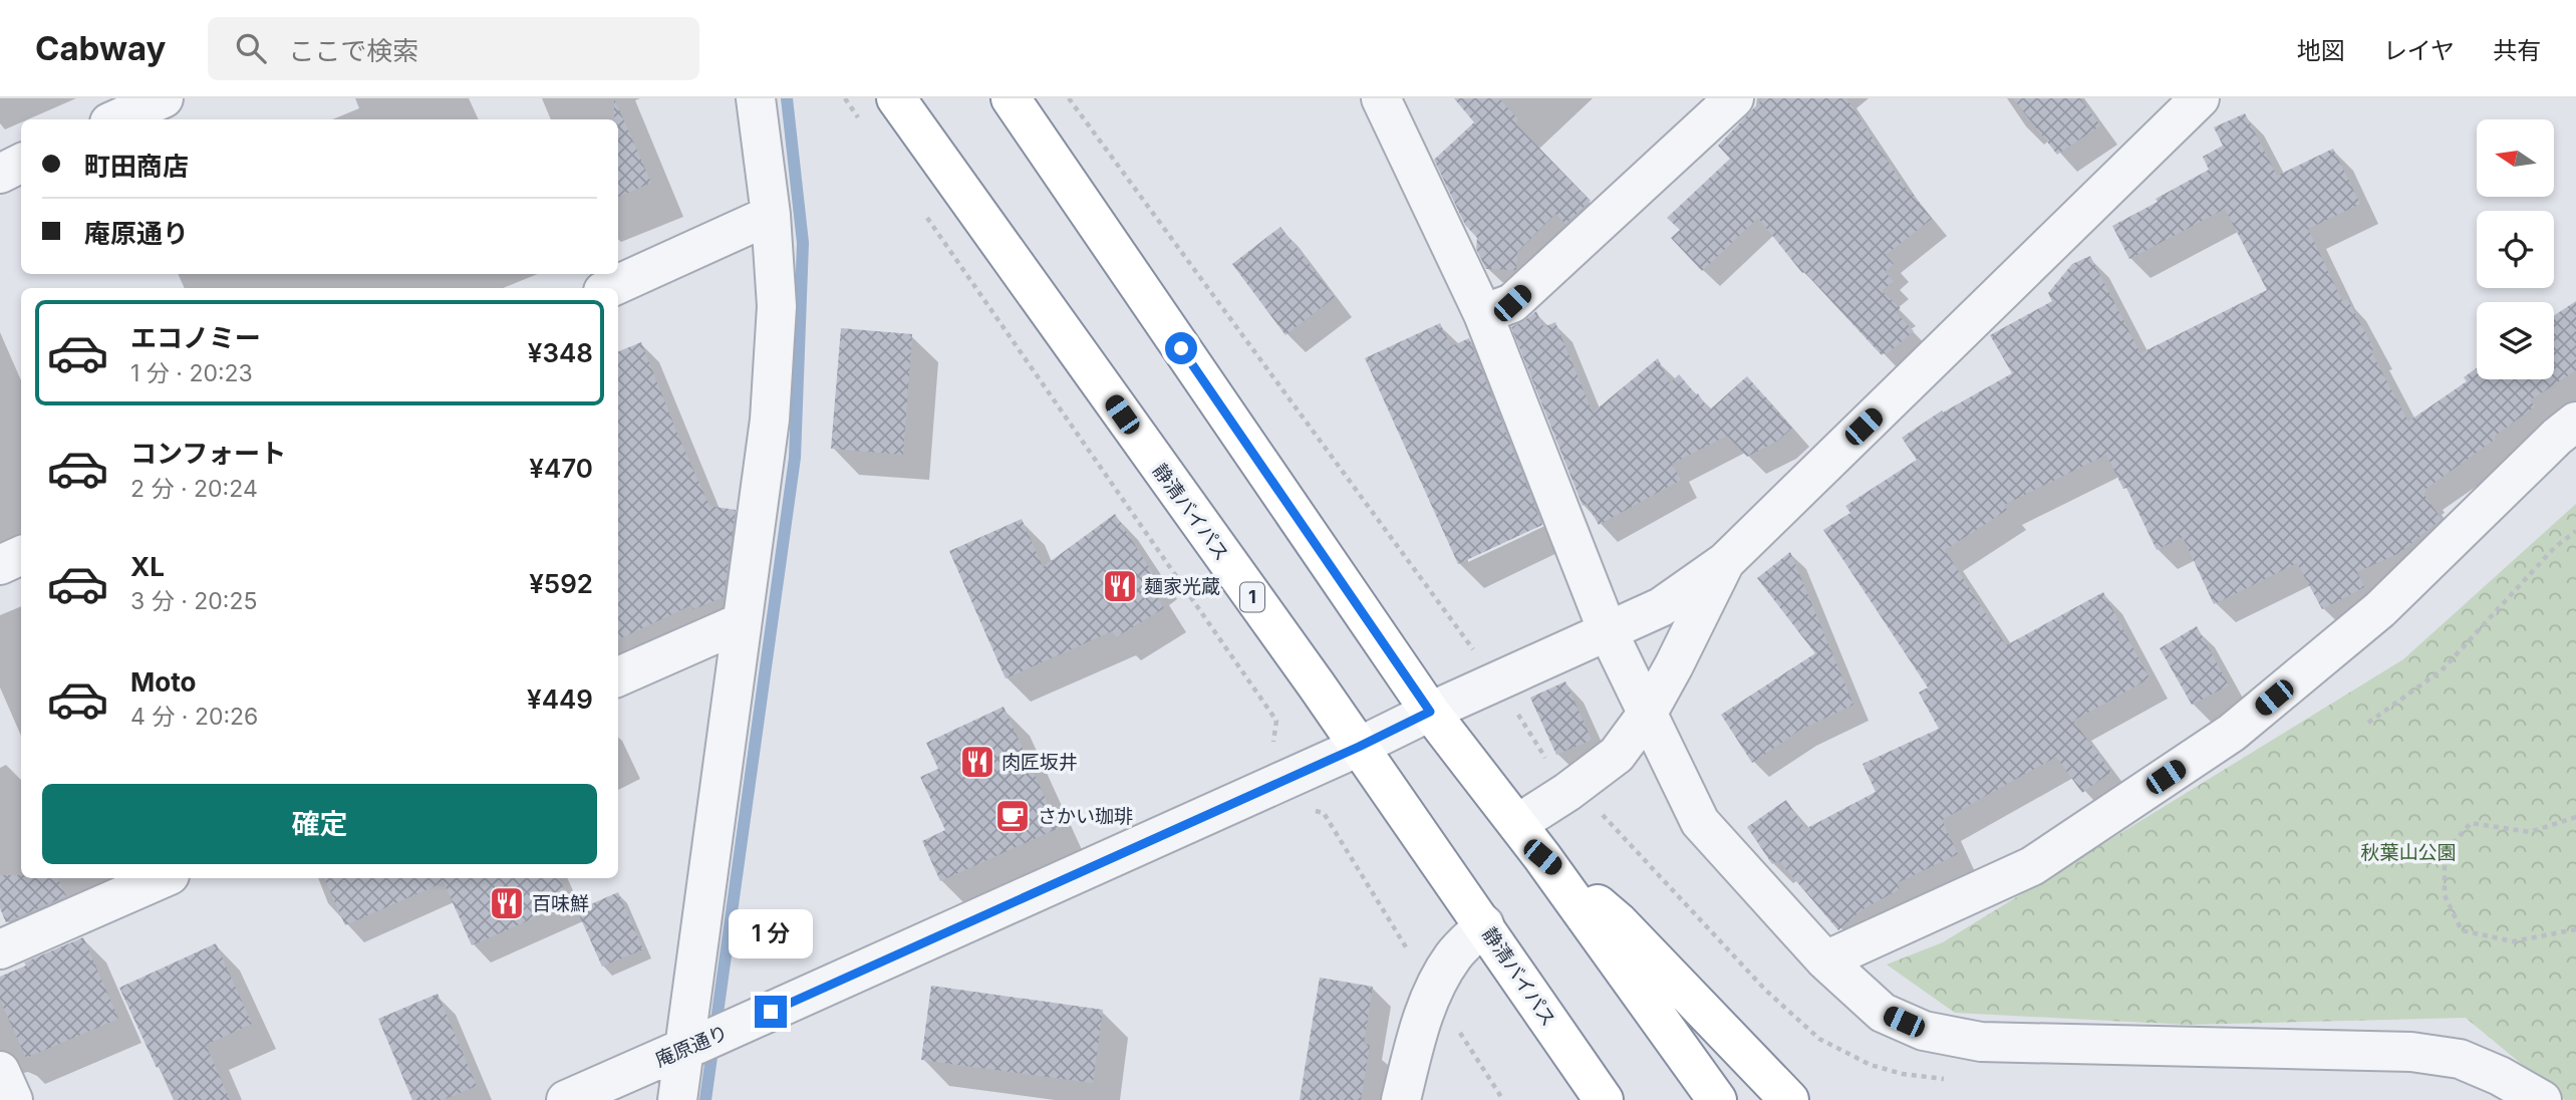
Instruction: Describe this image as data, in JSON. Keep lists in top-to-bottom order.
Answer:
{
  "streets": {
    "highway": ["静清バイパス", "1"],
    "street": ["庵原通り"]
  },
  "crossings": [
    ["静清バイパス", "庵原通り"]
  ],
  "parks": ["秋葉山公園"],
  "places": {
    "restaurant": ["麺家光蔵", "肉匠坂井", "百味鮮"],
    "cafe": ["さかい珈琲"]
  },
  "north": "left",
  "page": {
    "header": "Cabway",
    "search": "ここで検索",
    "nav": ["地図", "レイヤ", "共有"],
    "banner": ["町田商店", "庵原通り"],
    "list": [
      {
        "name": "エコノミー",
        "note": "1 分 · 20:23",
        "value": "¥348"
      },
      {
        "name": "コンフォート",
        "note": "2 分 · 20:24",
        "value": "¥470"
      },
      {
        "name": "XL",
        "note": "3 分 · 20:25",
        "value": "¥592"
      },
      {
        "name": "Moto",
        "note": "4 分 · 20:26",
        "value": "¥449"
      }
    ],
    "buttons": "確定",
    "bubble": "1 分"
  }
}
